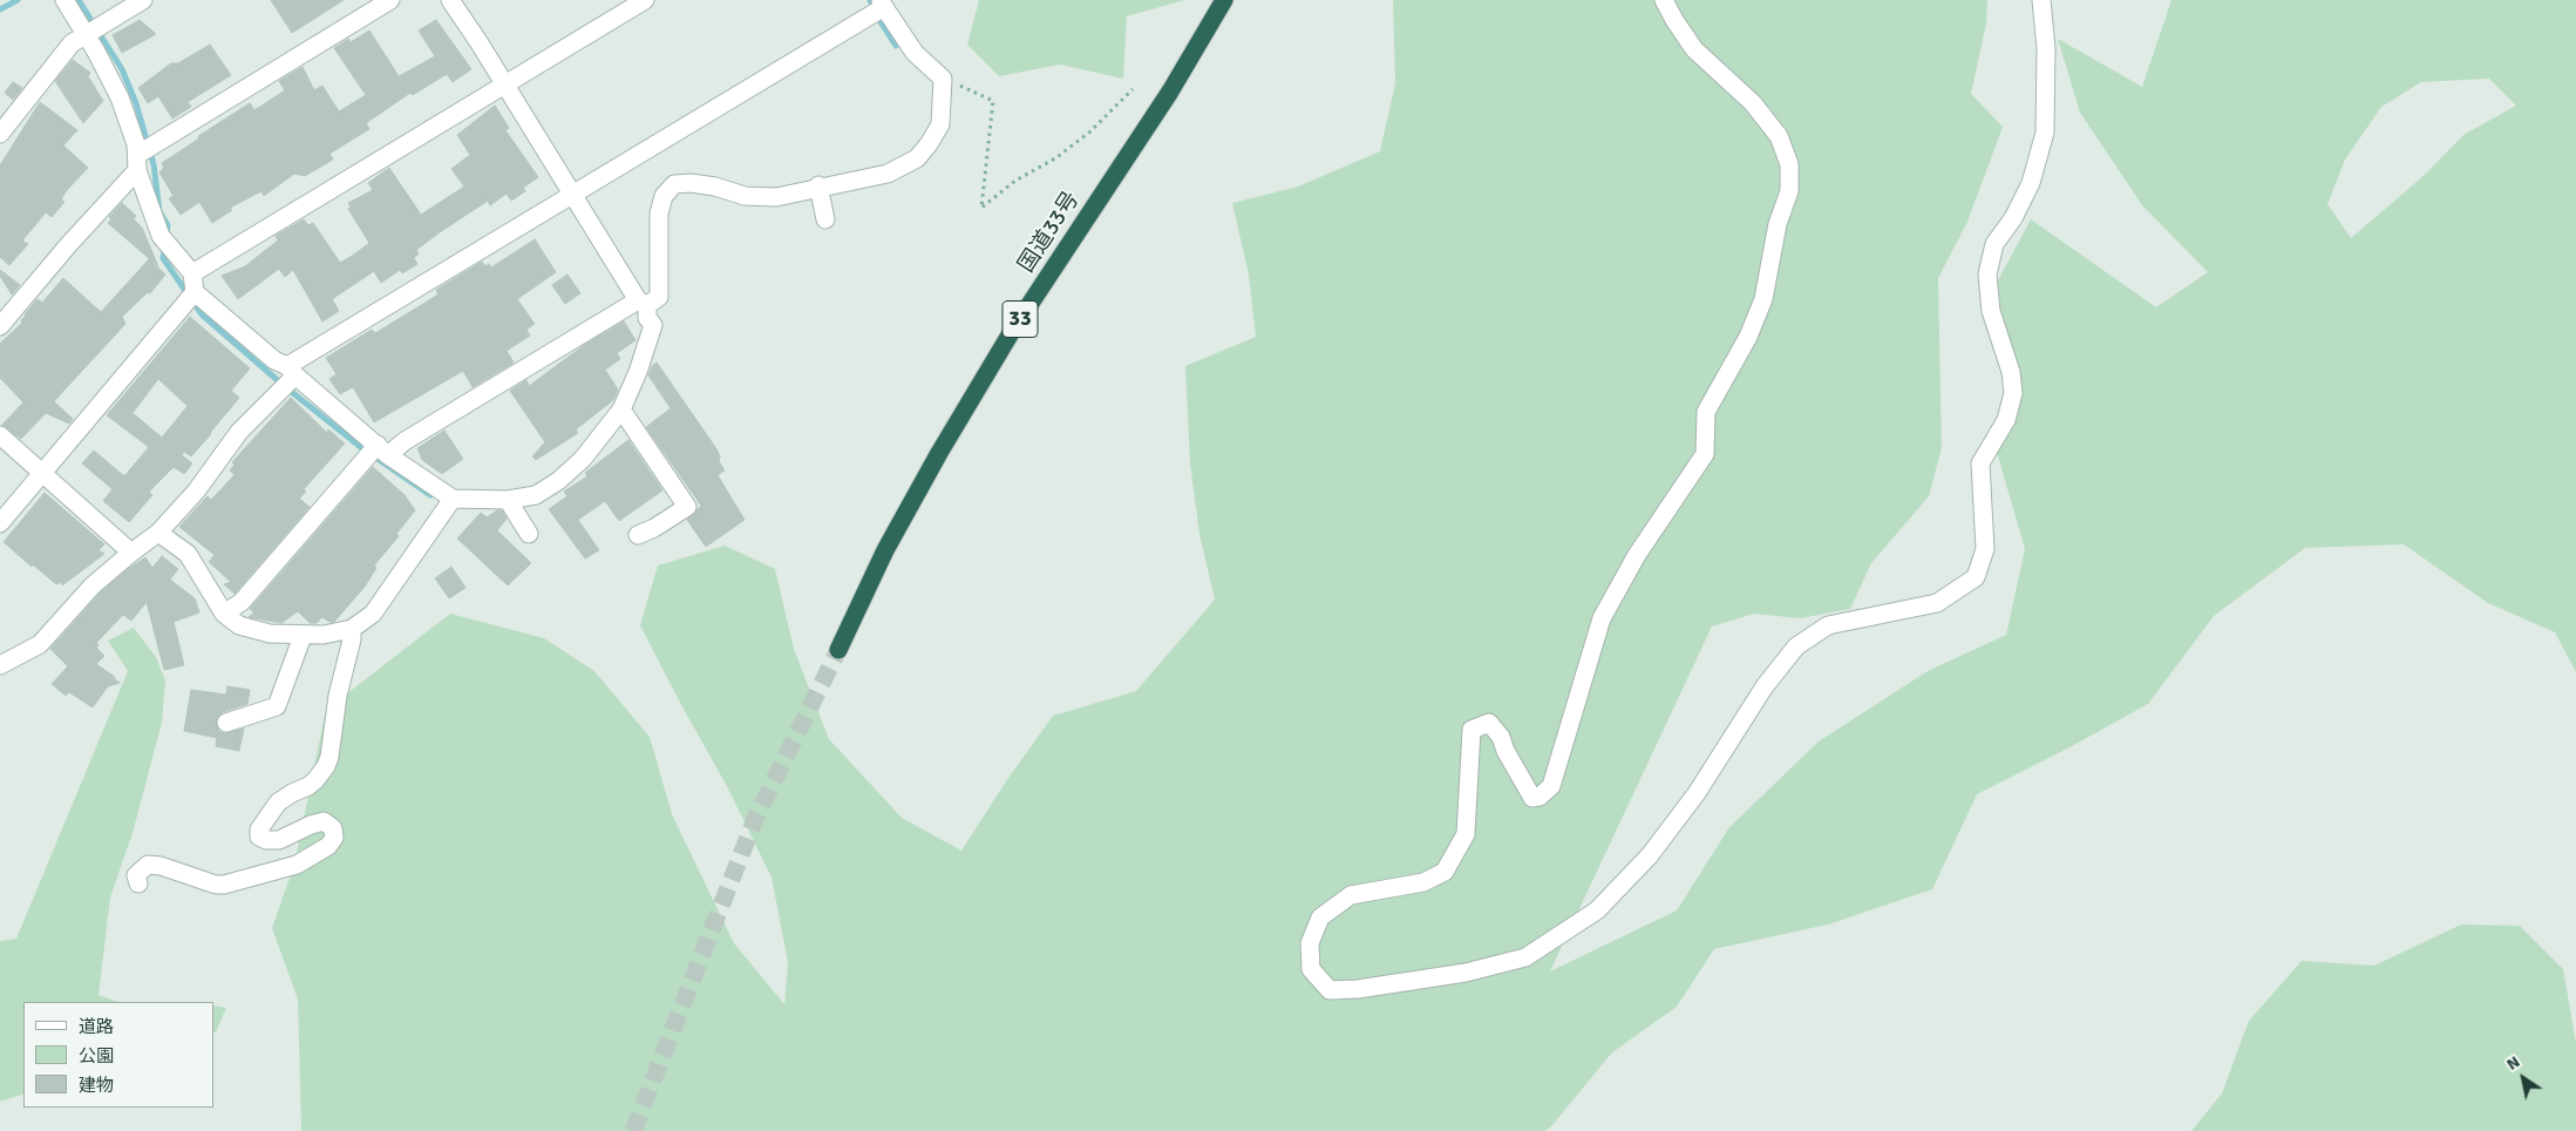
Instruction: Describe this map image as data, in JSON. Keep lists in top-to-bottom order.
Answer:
{
  "streets": {
    "highway": ["国道33号", "33"]
  },
  "legend": ["道路", "公園", "建物"],
  "north": "top left"
}
